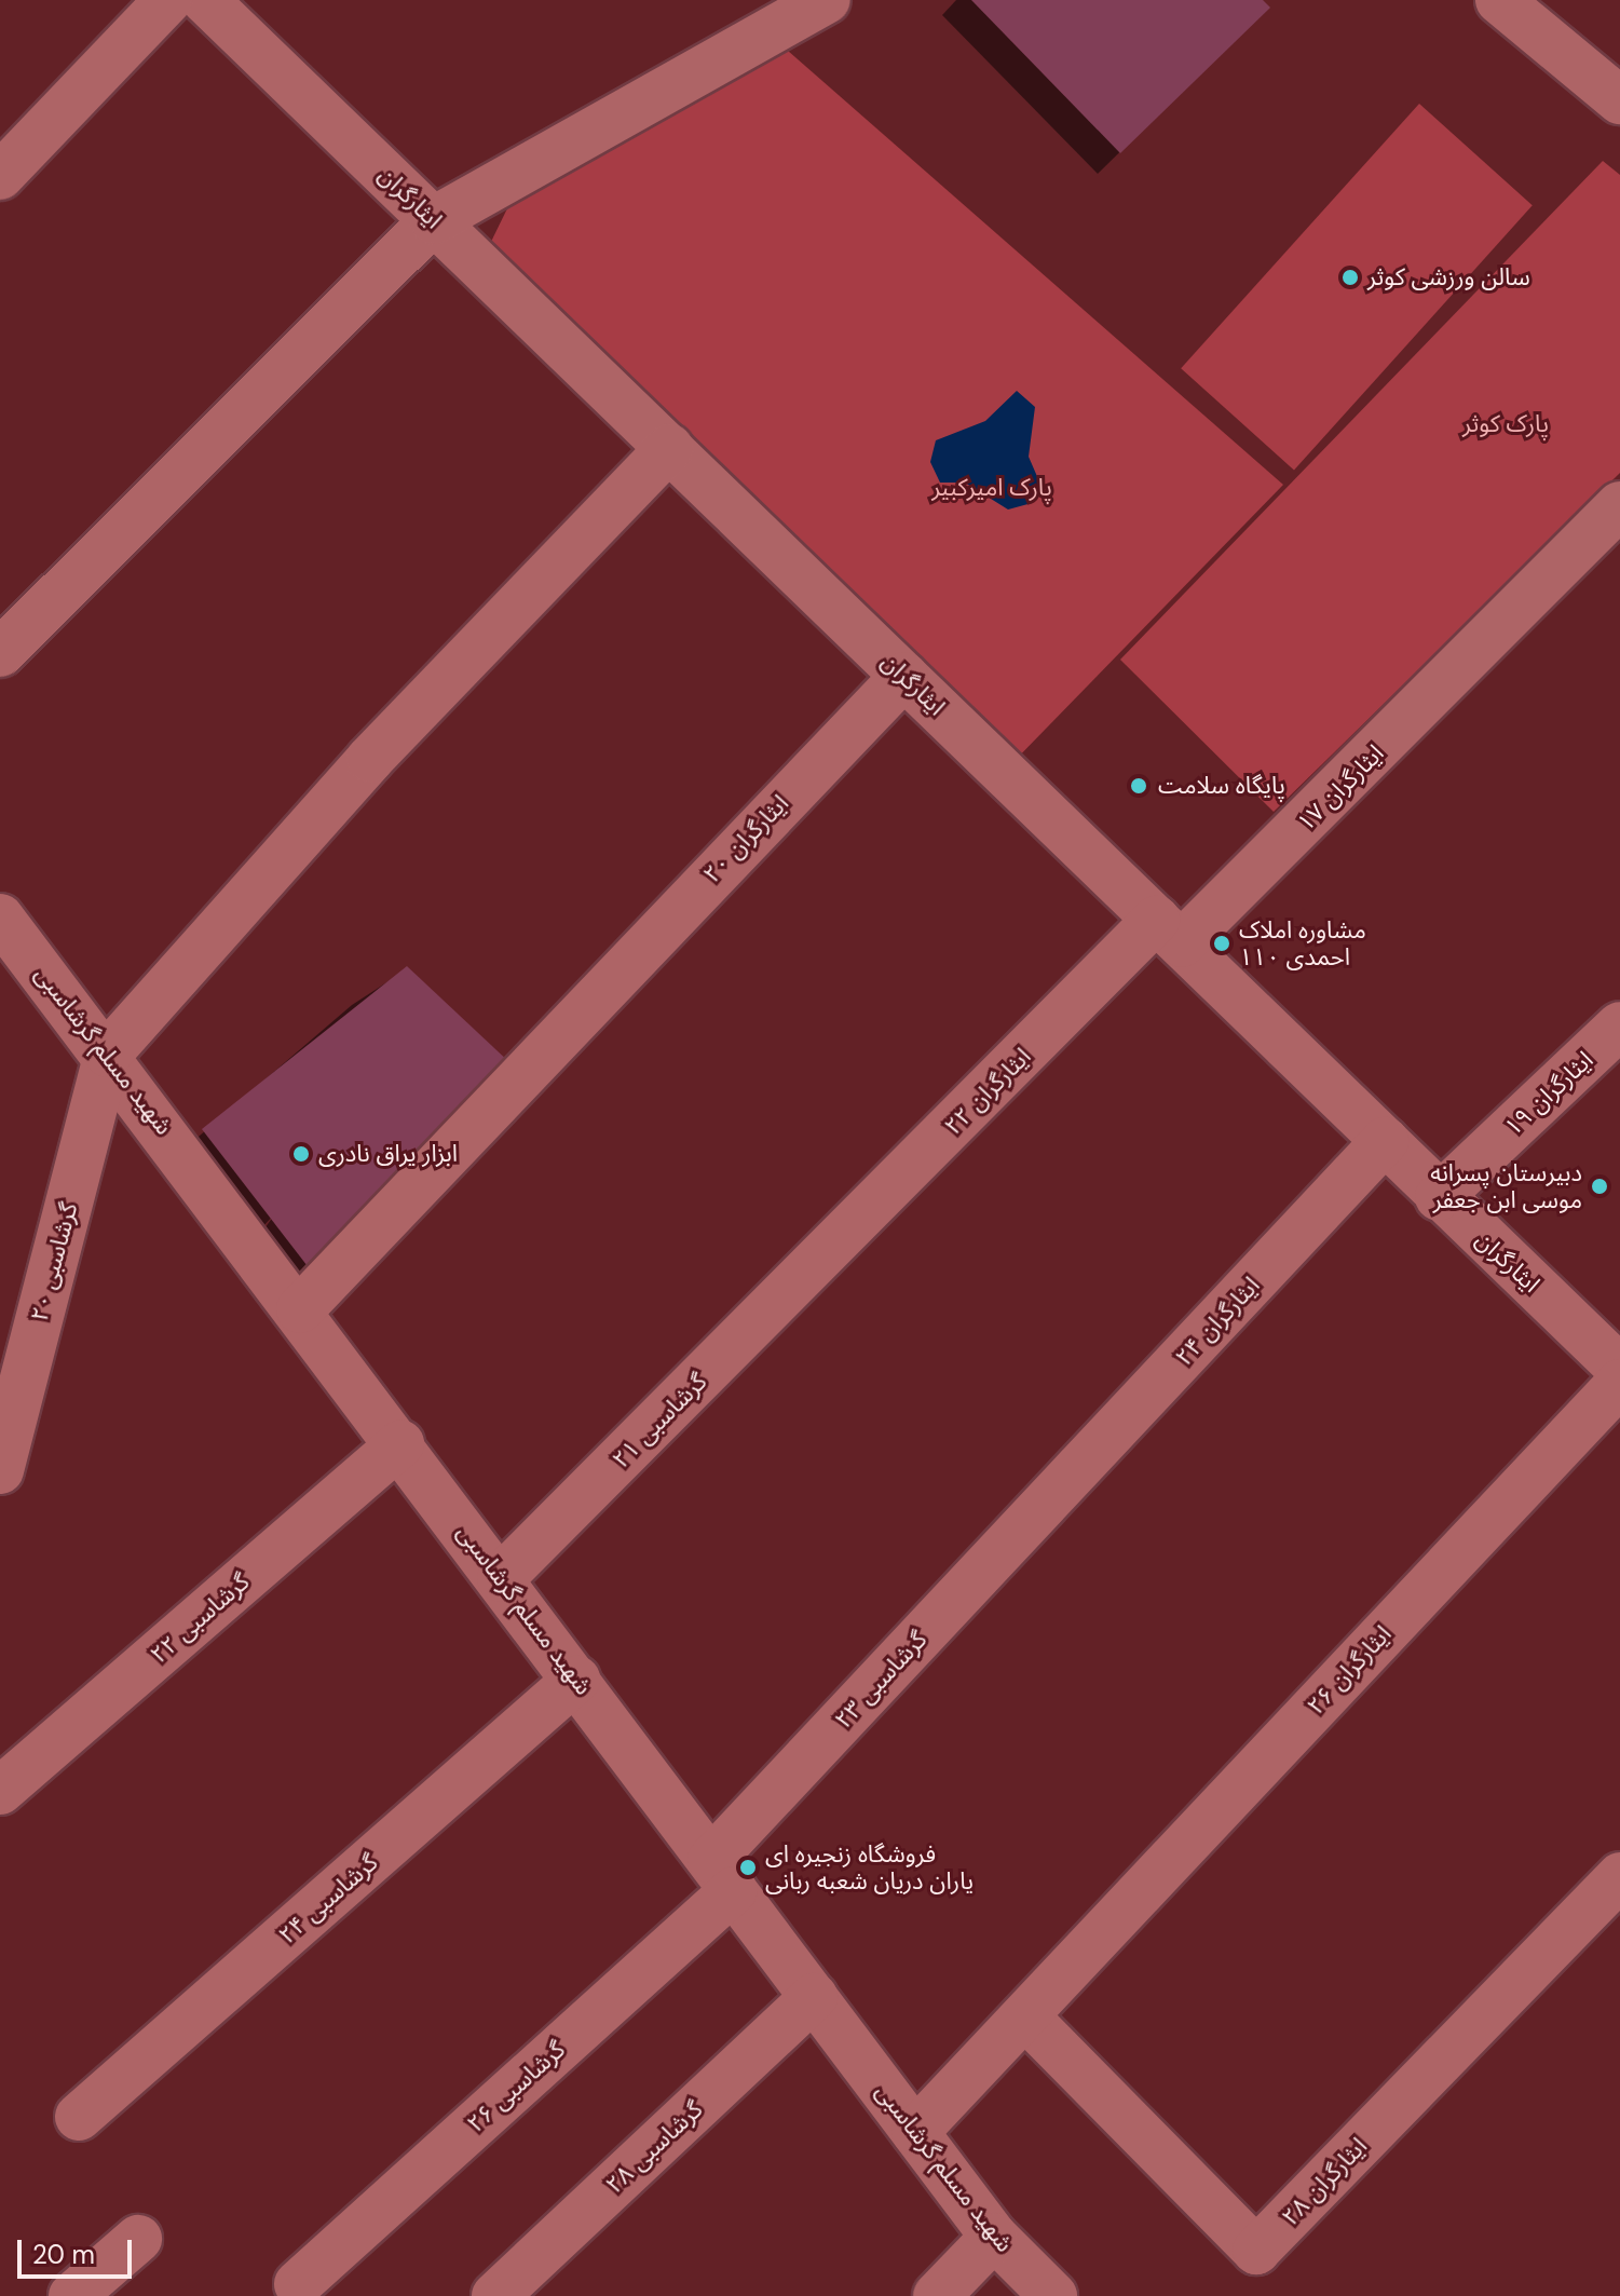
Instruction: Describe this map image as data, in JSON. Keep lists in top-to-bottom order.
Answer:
{
  "streets": {
    "street": [
      "ایثارگران",
      "ایثارگران ۱۷",
      "ایثارگران ۲۰",
      "شهید مسلم گرشاسبی",
      "ایثارگران ۲۲",
      "ایثارگران ۱۹",
      "گرشاسبی ۲۰",
      "ایثارگران ۲۴",
      "گرشاسبی ۲۱",
      "گرشاسبی ۲۲",
      "ایثارگران ۲۶",
      "گرشاسبی ۲۳",
      "گرشاسبی ۲۴",
      "گرشاسبی ۲۶",
      "گرشاسبی ۲۸",
      "ایثارگران ۲۸"
    ]
  },
  "crossings": [
    ["ایثارگران", "ایثارگران ۱۷"],
    ["ایثارگران", "ایثارگران ۲۰"],
    ["ایثارگران", "ایثارگران ۲۲"],
    ["ایثارگران", "ایثارگران ۱۹"],
    ["ایثارگران", "ایثارگران ۲۴"],
    ["ایثارگران ۱۷", "ایثارگران ۲۲"],
    ["ایثارگران ۲۰", "شهید مسلم گرشاسبی"],
    ["شهید مسلم گرشاسبی", "گرشاسبی ۲۰"],
    ["شهید مسلم گرشاسبی", "گرشاسبی ۲۱"],
    ["شهید مسلم گرشاسبی", "گرشاسبی ۲۲"],
    ["شهید مسلم گرشاسبی", "ایثارگران ۲۶"],
    ["شهید مسلم گرشاسبی", "گرشاسبی ۲۳"],
    ["شهید مسلم گرشاسبی", "گرشاسبی ۲۴"],
    ["شهید مسلم گرشاسبی", "گرشاسبی ۲۶"],
    ["شهید مسلم گرشاسبی", "گرشاسبی ۲۸"],
    ["ایثارگران ۲۲", "گرشاسبی ۲۱"],
    ["ایثارگران ۲۴", "گرشاسبی ۲۳"],
    ["ایثارگران ۲۶", "ایثارگران ۲۸"],
    ["گرشاسبی ۲۳", "گرشاسبی ۲۶"]
  ],
  "parks": ["پارک کوثر", "پارک امیرکبیر"],
  "places": [
    "سالن ورزشی کوثر",
    "پایگاه سلامت",
    "مشاوره املاک ۱۱۰ احمدی",
    "ابزار یراق نادری",
    "دبیرستان پسرانه موسی ابن جعفر",
    "فروشگاه زنجیره ای یاران دریان شعبه ربانی"
  ],
  "scale_bar": "20 m"
}
